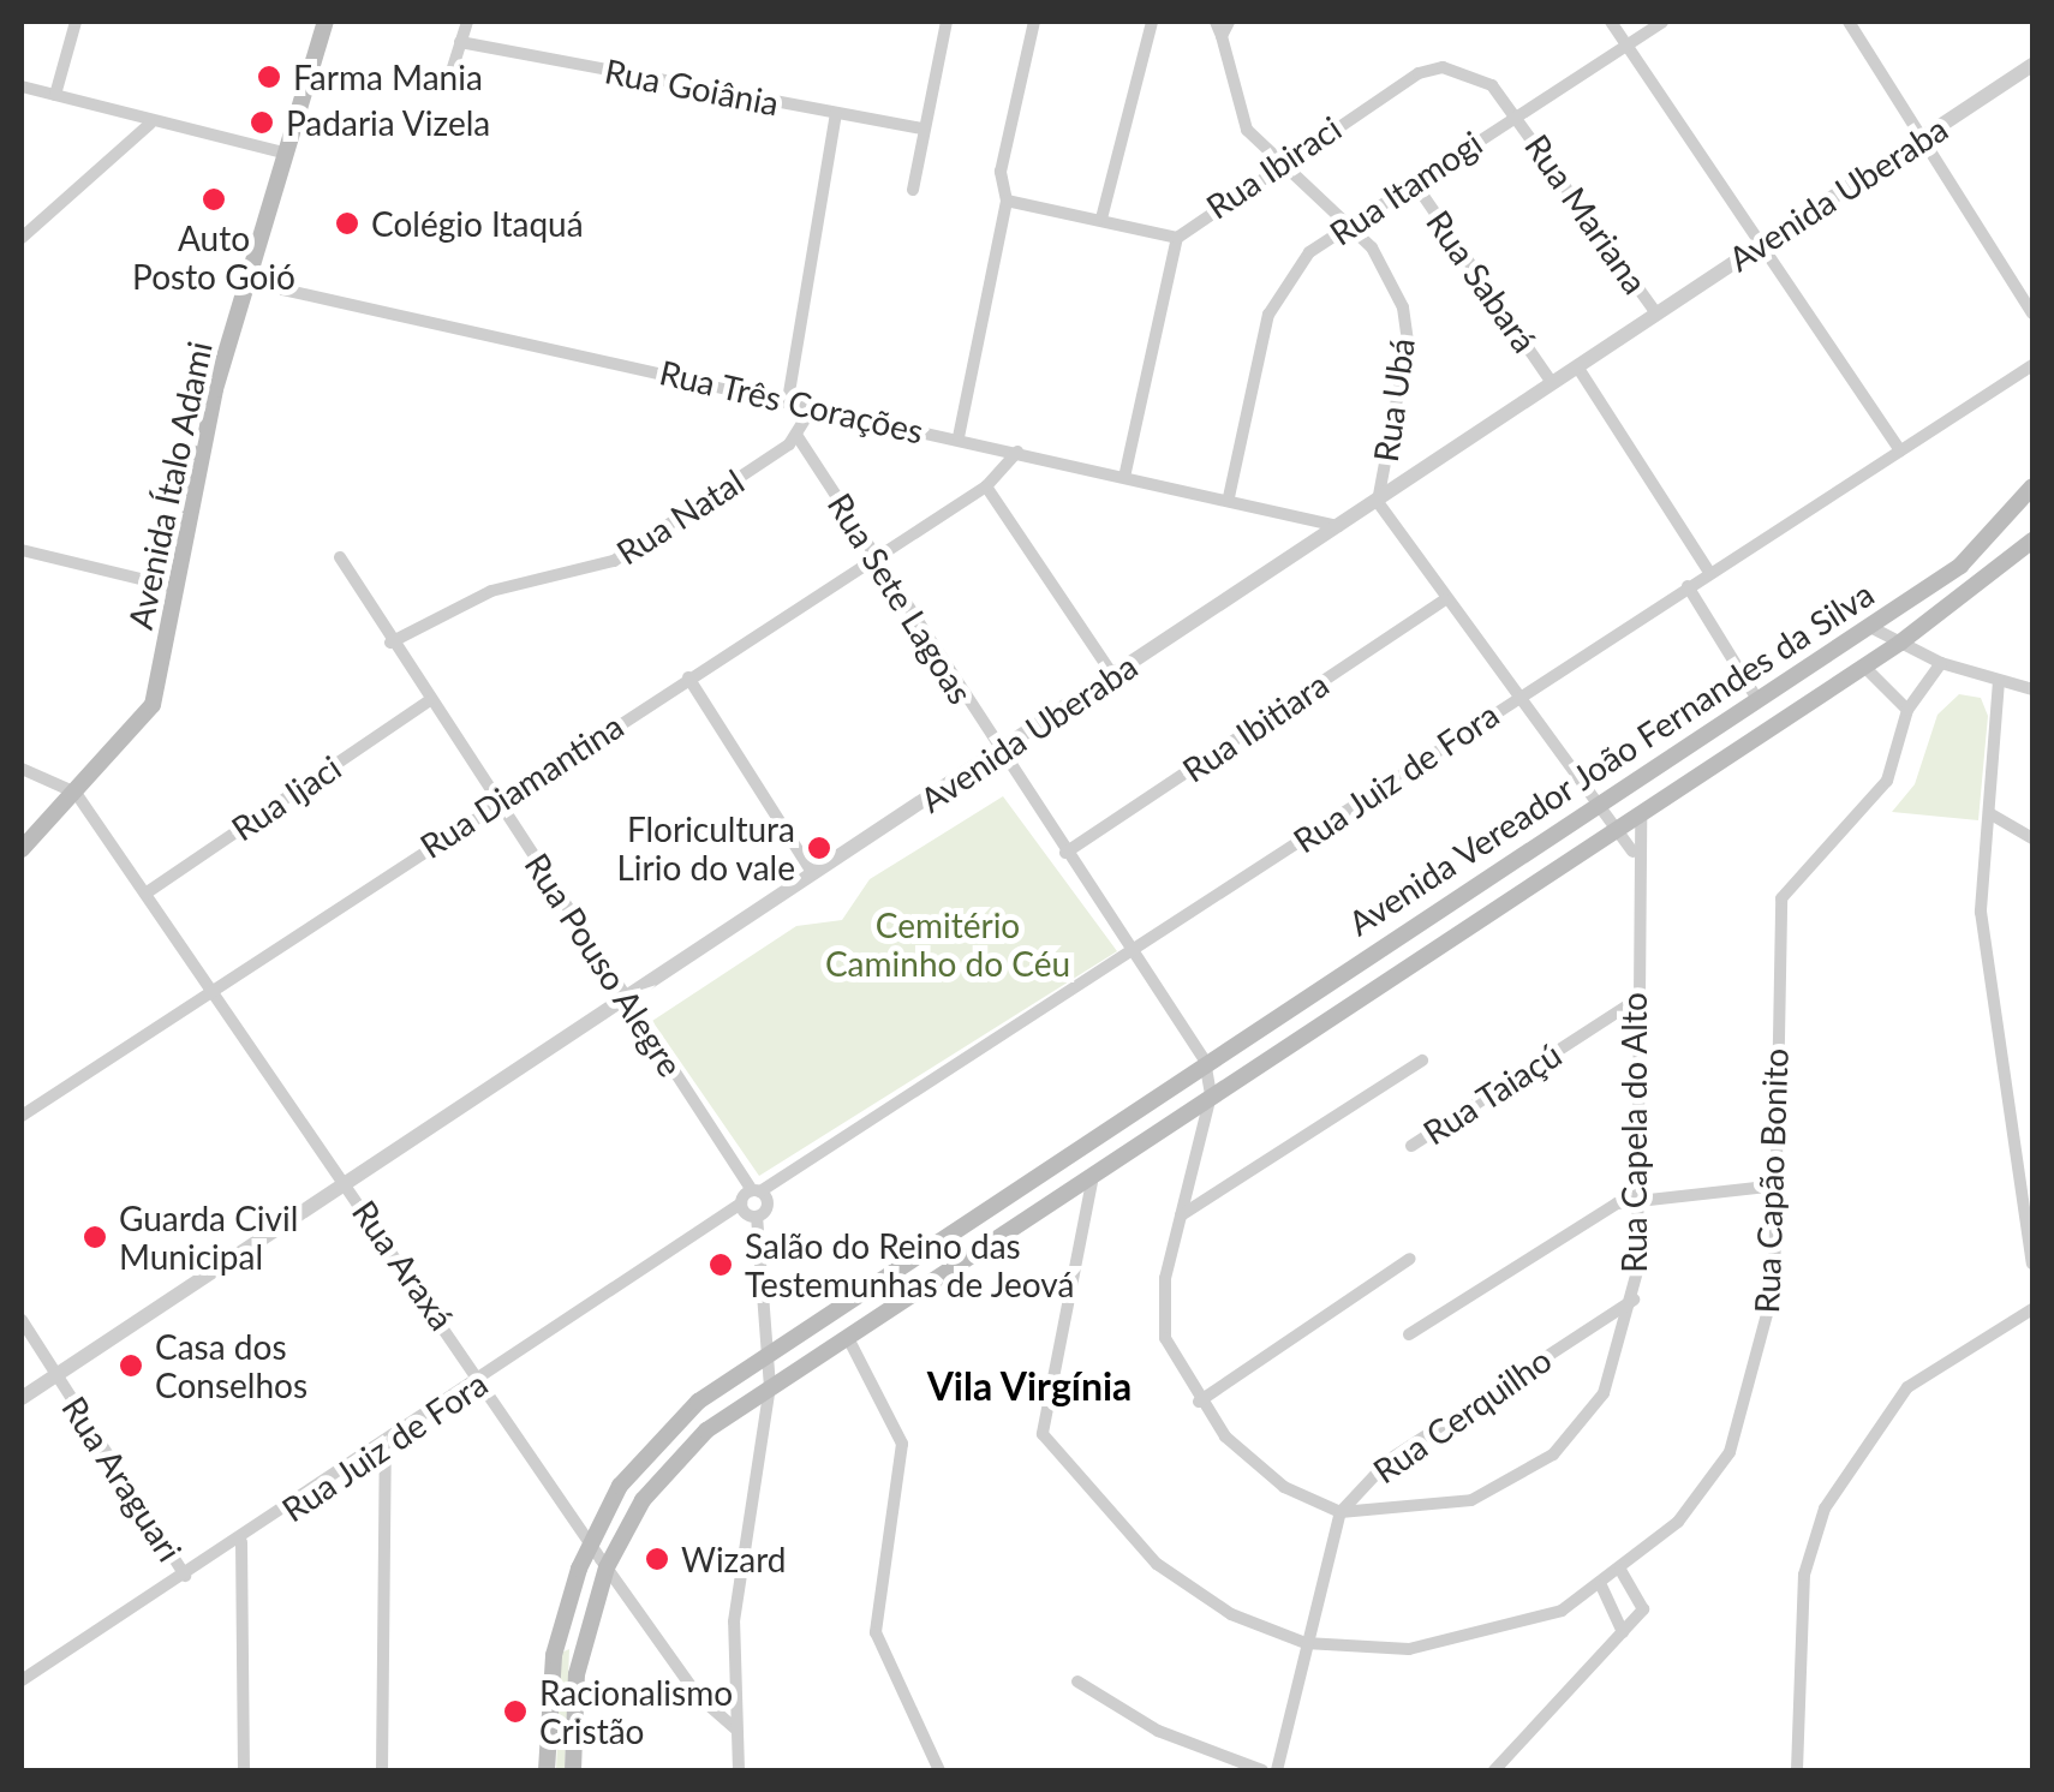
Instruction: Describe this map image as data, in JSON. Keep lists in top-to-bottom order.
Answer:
{
  "streets": {
    "main road": ["Avenida Ítalo Adami", "Avenida Vereador João Fernandes da Silva"],
    "street": [
      "Rua Goiânia",
      "Rua Ibiraci",
      "Rua Itamogi",
      "Avenida Uberaba",
      "Rua Mariana",
      "Rua Sabará",
      "Rua Ubá",
      "Rua Três Corações",
      "Rua Natal",
      "Rua Sete Lagoas",
      "Rua Ibitiara",
      "Rua Juiz de Fora",
      "Rua Diamantina",
      "Rua Ijaci",
      "Rua Pouso Alegre",
      "Rua Taiaçú",
      "Rua Capela do Alto",
      "Rua Capão Bonito",
      "Rua Araxá",
      "Rua Cerquilho",
      "Rua Araguari"
    ]
  },
  "crossings": [
    ["Rua Ibiraci", "Rua Itamogi"],
    ["Rua Ibiraci", "Rua Mariana"],
    ["Rua Ibiraci", "Rua Ubá"],
    ["Rua Ibiraci", "Rua Três Corações"],
    ["Rua Itamogi", "Rua Mariana"],
    ["Rua Itamogi", "Rua Sabará"],
    ["Rua Itamogi", "Rua Ubá"],
    ["Rua Itamogi", "Rua Três Corações"],
    ["Avenida Uberaba", "Rua Mariana"],
    ["Avenida Uberaba", "Rua Sabará"],
    ["Avenida Uberaba", "Rua Ubá"],
    ["Avenida Uberaba", "Rua Três Corações"],
    ["Avenida Uberaba", "Rua Sete Lagoas"],
    ["Avenida Uberaba", "Rua Pouso Alegre"],
    ["Avenida Uberaba", "Rua Araxá"],
    ["Avenida Uberaba", "Rua Araguari"],
    ["Rua Sabará", "Rua Juiz de Fora"],
    ["Rua Ubá", "Rua Ibitiara"],
    ["Rua Ubá", "Avenida Vereador João Fernandes da Silva"],
    ["Rua Ubá", "Rua Juiz de Fora"],
    ["Rua Três Corações", "Avenida Ítalo Adami"],
    ["Rua Três Corações", "Rua Natal"],
    ["Rua Três Corações", "Rua Diamantina"],
    ["Avenida Ítalo Adami", "Rua Araxá"],
    ["Rua Natal", "Rua Sete Lagoas"],
    ["Rua Natal", "Rua Pouso Alegre"],
    ["Rua Sete Lagoas", "Rua Ibitiara"],
    ["Rua Sete Lagoas", "Avenida Vereador João Fernandes da Silva"],
    ["Rua Sete Lagoas", "Rua Juiz de Fora"],
    ["Rua Sete Lagoas", "Rua Diamantina"],
    ["Avenida Vereador João Fernandes da Silva", "Rua Capela do Alto"],
    ["Avenida Vereador João Fernandes da Silva", "Rua Capão Bonito"],
    ["Avenida Vereador João Fernandes da Silva", "Rua Araxá"],
    ["Rua Juiz de Fora", "Rua Pouso Alegre"],
    ["Rua Juiz de Fora", "Rua Araxá"],
    ["Rua Juiz de Fora", "Rua Araguari"],
    ["Rua Diamantina", "Rua Pouso Alegre"],
    ["Rua Diamantina", "Rua Araxá"],
    ["Rua Ijaci", "Rua Pouso Alegre"],
    ["Rua Ijaci", "Rua Araxá"],
    ["Rua Taiaçú", "Rua Capela do Alto"],
    ["Rua Capela do Alto", "Rua Cerquilho"],
    ["Rua Capão Bonito", "Rua Cerquilho"]
  ],
  "districts": ["Vila Virgínia"],
  "parks": ["Cemitério Caminho do Céu"],
  "places": [
    "Farma Mania",
    "Padaria Vizela",
    "Auto Posto Goió",
    "Colégio Itaquá",
    "Floricultura Lirio do vale",
    "Guarda Civil Municipal",
    "Salão do Reino das Testemunhas de Jeová",
    "Casa dos Conselhos",
    "Wizard",
    "Racionalismo Cristão"
  ]
}
